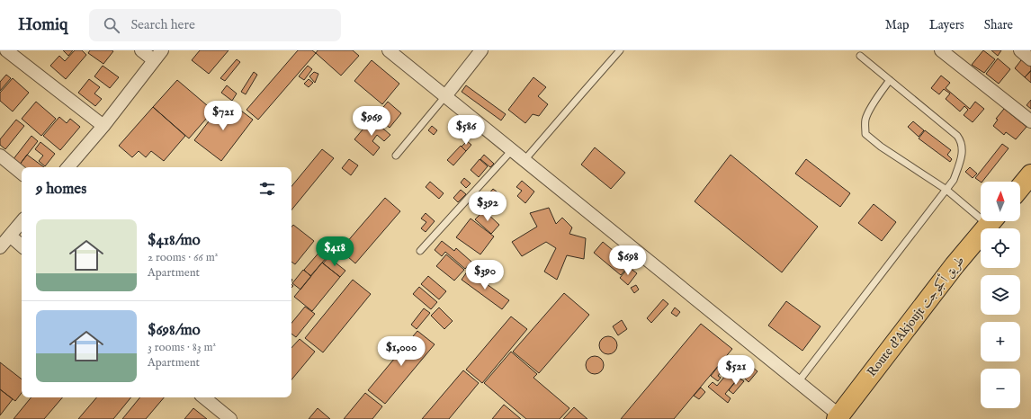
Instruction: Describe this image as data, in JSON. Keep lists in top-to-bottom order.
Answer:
{
  "streets": {
    "highway": ["Route d'Akjoujt طريق أكجوجت"]
  },
  "north": "top",
  "page": {
    "header": "Homiq",
    "search": "Search here",
    "nav": ["Map", "Layers", "Share"],
    "price": [
      "$721",
      "$969",
      "$586",
      "$392",
      "$418",
      "$698",
      "$390",
      "$1,000",
      "$521"
    ],
    "heading": "9 homes",
    "map_buttons": ["+", "−"],
    "list": [
      {
        "name": "$418/mo",
        "note": "2 rooms · 66 m² · Apartment"
      },
      {
        "name": "$698/mo",
        "note": "3 rooms · 83 m² · Apartment"
      }
    ]
  }
}
